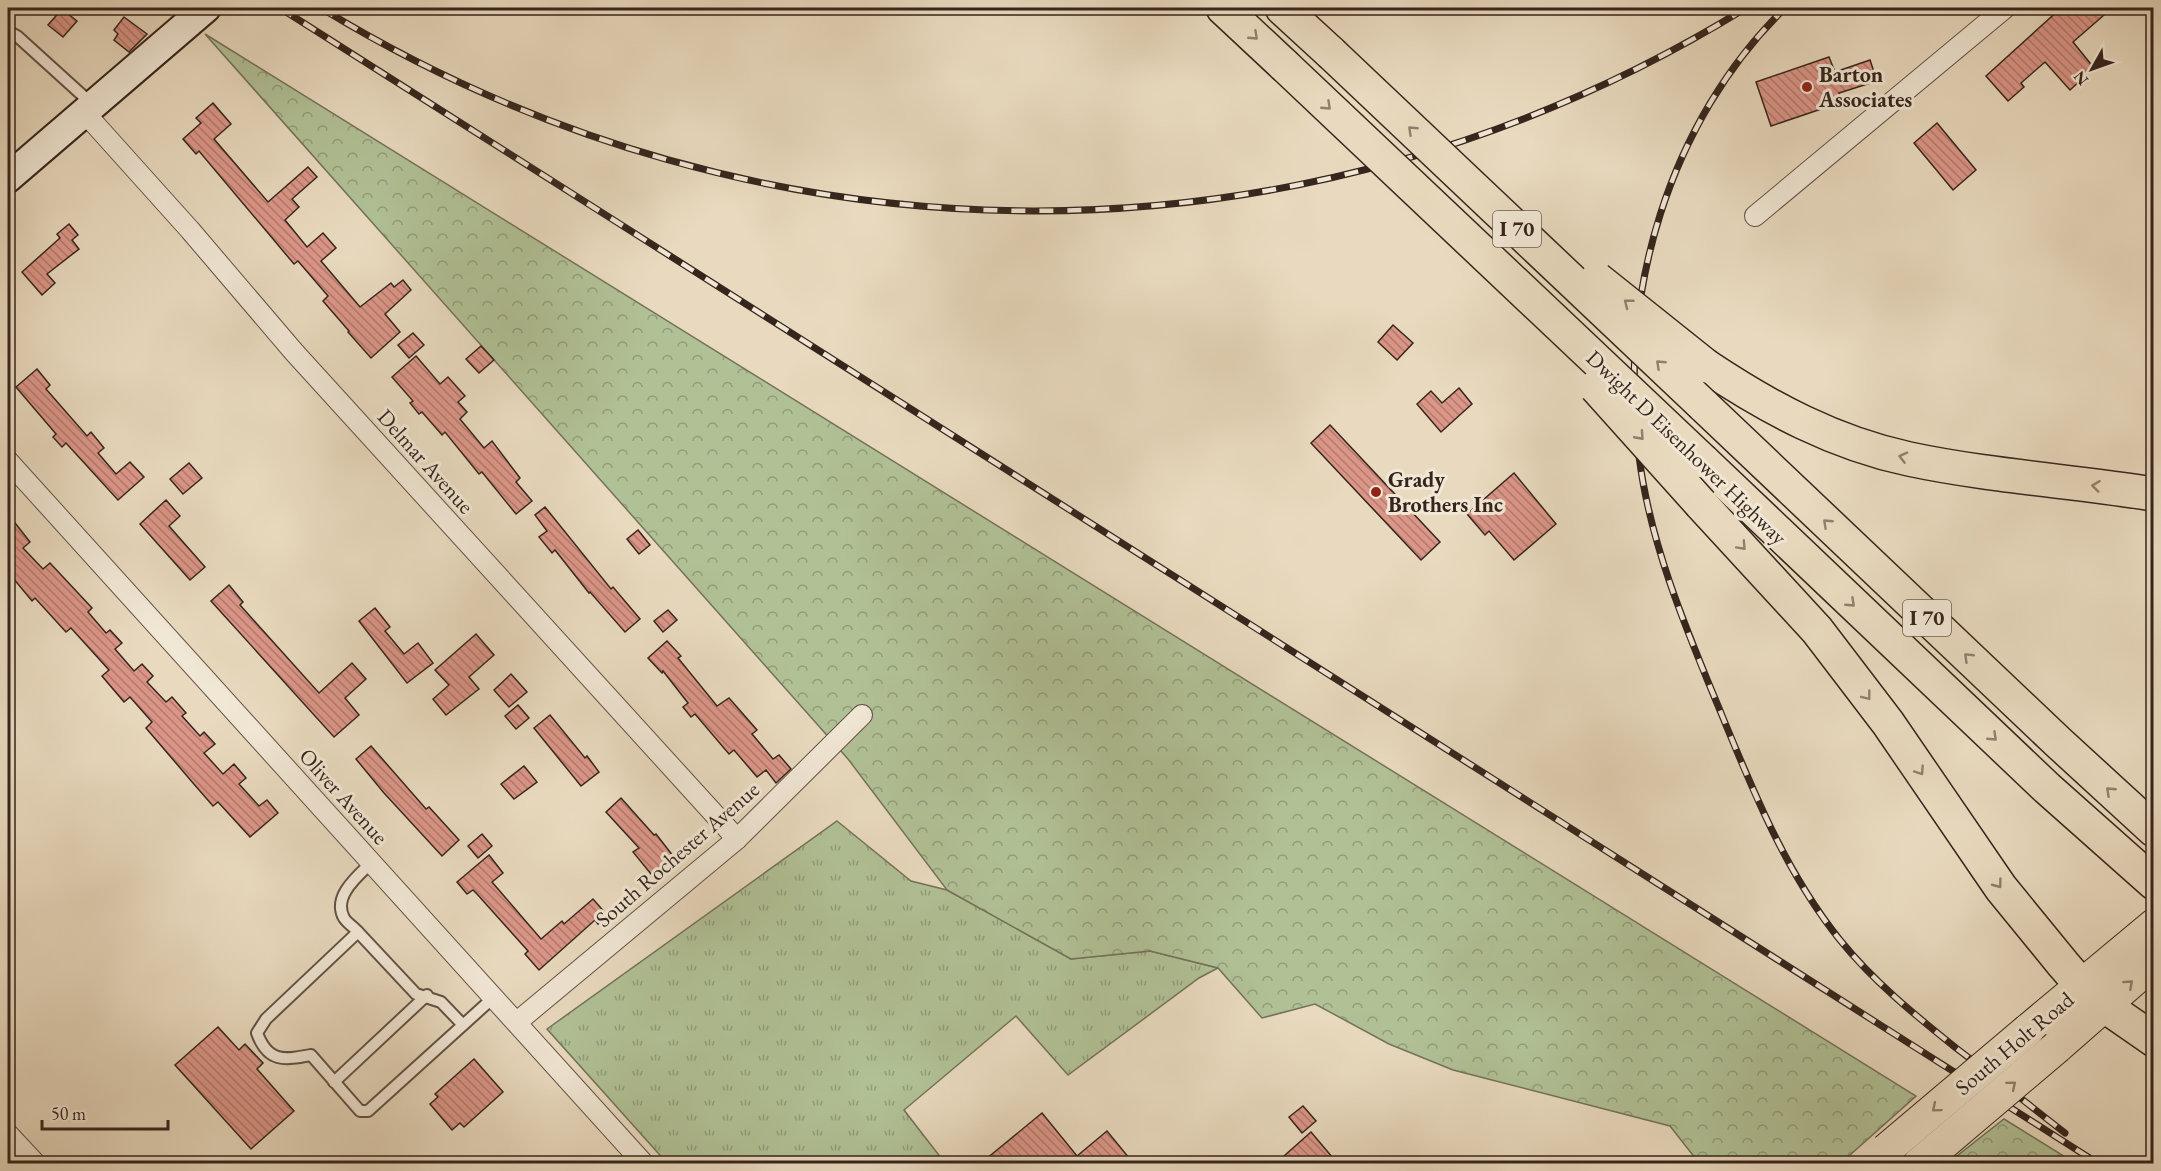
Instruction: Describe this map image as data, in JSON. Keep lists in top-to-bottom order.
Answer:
{
  "streets": {
    "highway": ["I 70", "Dwight D Eisenhower Highway"],
    "main road": ["South Holt Road"],
    "street": ["Delmar Avenue", "Oliver Avenue", "South Rochester Avenue"]
  },
  "crossings": [
    ["Delmar Avenue", "South Rochester Avenue"],
    ["Oliver Avenue", "South Rochester Avenue"]
  ],
  "places": ["Barton Associates", "Grady Brothers Inc"],
  "scale_bar": "50 m",
  "north": "bottom left"
}
